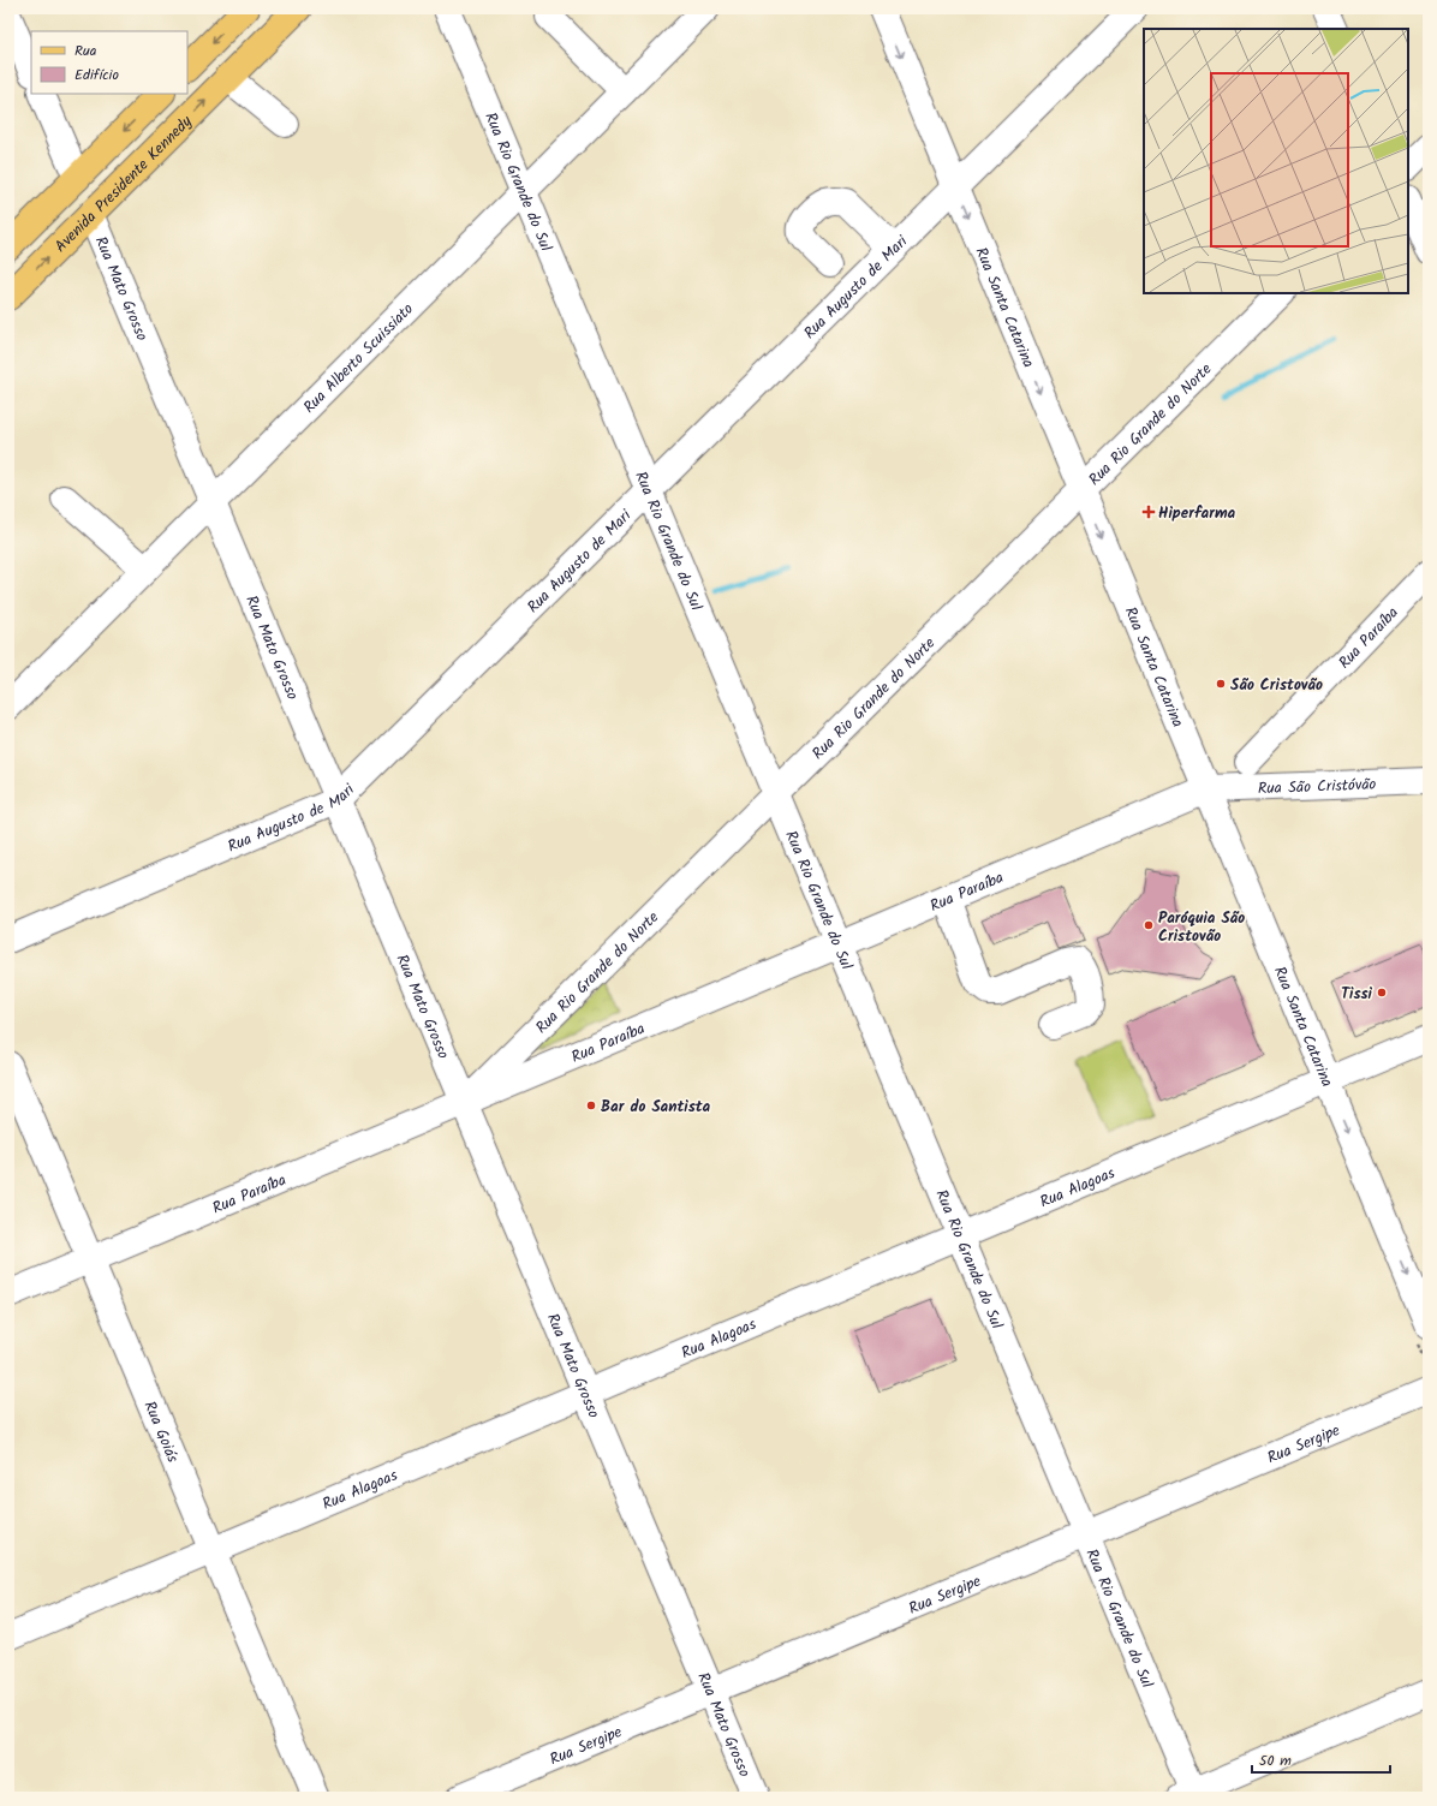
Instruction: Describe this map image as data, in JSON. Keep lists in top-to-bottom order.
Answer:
{
  "streets": {
    "main road": ["Avenida Presidente Kennedy"],
    "street": [
      "Rua Rio Grande do Sul",
      "Rua Augusto de Mari",
      "Rua Mato Grosso",
      "Rua Santa Catarina",
      "Rua Alberto Scuissiato",
      "Rua Rio Grande do Norte",
      "Rua Paraíba",
      "Rua São Cristóvão",
      "Rua Alagoas",
      "Rua Goiás",
      "Rua Sergipe"
    ]
  },
  "crossings": [
    ["Rua Rio Grande do Sul", "Rua Augusto de Mari"],
    ["Rua Rio Grande do Sul", "Rua Alberto Scuissiato"],
    ["Rua Rio Grande do Sul", "Rua Rio Grande do Norte"],
    ["Rua Rio Grande do Sul", "Rua Paraíba"],
    ["Rua Rio Grande do Sul", "Rua Alagoas"],
    ["Rua Rio Grande do Sul", "Rua Sergipe"],
    ["Avenida Presidente Kennedy", "Rua Mato Grosso"],
    ["Rua Augusto de Mari", "Rua Mato Grosso"],
    ["Rua Augusto de Mari", "Rua Santa Catarina"],
    ["Rua Mato Grosso", "Rua Alberto Scuissiato"],
    ["Rua Mato Grosso", "Rua Rio Grande do Norte"],
    ["Rua Mato Grosso", "Rua Paraíba"],
    ["Rua Mato Grosso", "Rua Alagoas"],
    ["Rua Mato Grosso", "Rua Sergipe"],
    ["Rua Santa Catarina", "Rua Rio Grande do Norte"],
    ["Rua Santa Catarina", "Rua Paraíba"],
    ["Rua Santa Catarina", "Rua São Cristóvão"],
    ["Rua Santa Catarina", "Rua Alagoas"],
    ["Rua Rio Grande do Norte", "Rua Paraíba"],
    ["Rua Paraíba", "Rua São Cristóvão"],
    ["Rua Paraíba", "Rua Goiás"],
    ["Rua Alagoas", "Rua Goiás"]
  ],
  "one_way": ["Rua Santa Catarina"],
  "places": {
    "health": ["Hiperfarma"],
    "other": [
      "São Cristovão",
      "Paróquia São Cristovão",
      "Tissi",
      "Bar do Santista"
    ]
  },
  "legend": ["Rua", "Edifício"],
  "scale_bar": "50 m"
}
